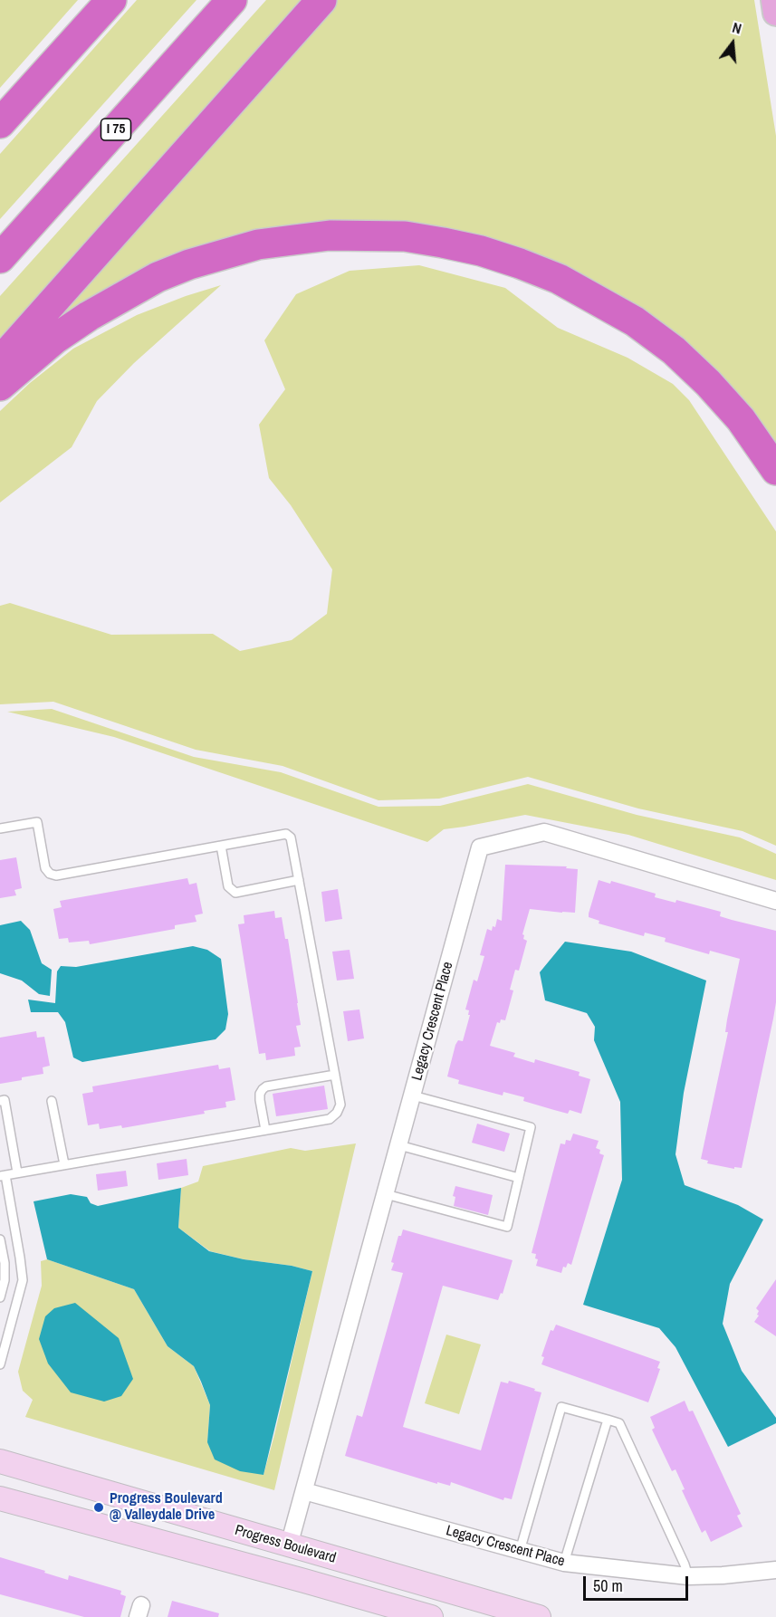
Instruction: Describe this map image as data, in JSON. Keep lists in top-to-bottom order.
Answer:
{
  "streets": {
    "highway": ["I 75"],
    "main road": ["Progress Boulevard"],
    "street": ["Legacy Crescent Place"]
  },
  "crossings": [
    ["Legacy Crescent Place", "Progress Boulevard"]
  ],
  "places": ["Progress Boulevard @ Valleydale Drive"],
  "scale_bar": "50 m",
  "north": "top"
}
